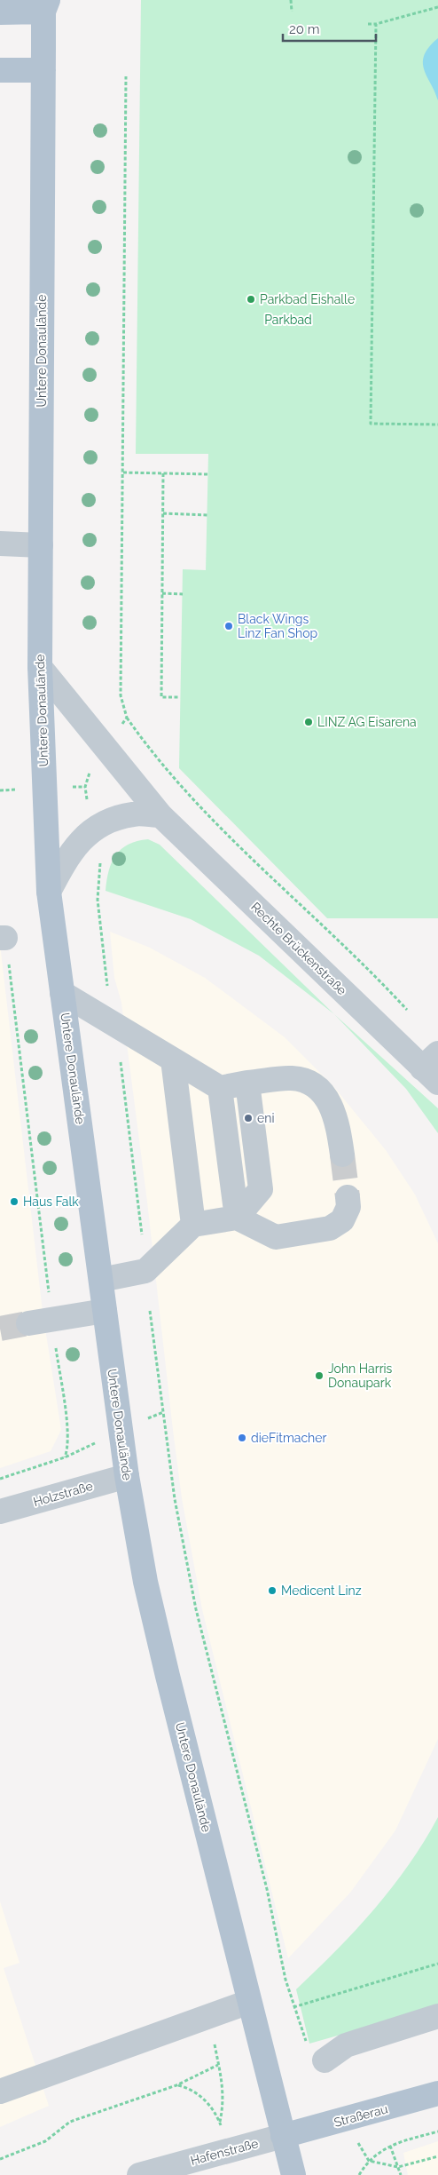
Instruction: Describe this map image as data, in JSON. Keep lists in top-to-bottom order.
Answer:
{
  "streets": {
    "main road": ["Untere Donaulände", "Straßerau"],
    "street": ["Rechte Brückenstraße", "Holzstraße", "Hafenstraße"]
  },
  "crossings": [
    ["Untere Donaulände", "Rechte Brückenstraße"],
    ["Untere Donaulände", "Holzstraße"],
    ["Untere Donaulände", "Straßerau"],
    ["Untere Donaulände", "Hafenstraße"],
    ["Straßerau", "Hafenstraße"]
  ],
  "parks": ["Parkbad"],
  "places": [
    "Parkbad Eishalle",
    "Black Wings Linz Fan Shop",
    "LINZ AG Eisarena",
    "eni",
    "Haus Falk",
    "John Harris Donaupark",
    "dieFitmacher",
    "Medicent Linz"
  ],
  "scale_bar": "20 m"
}
